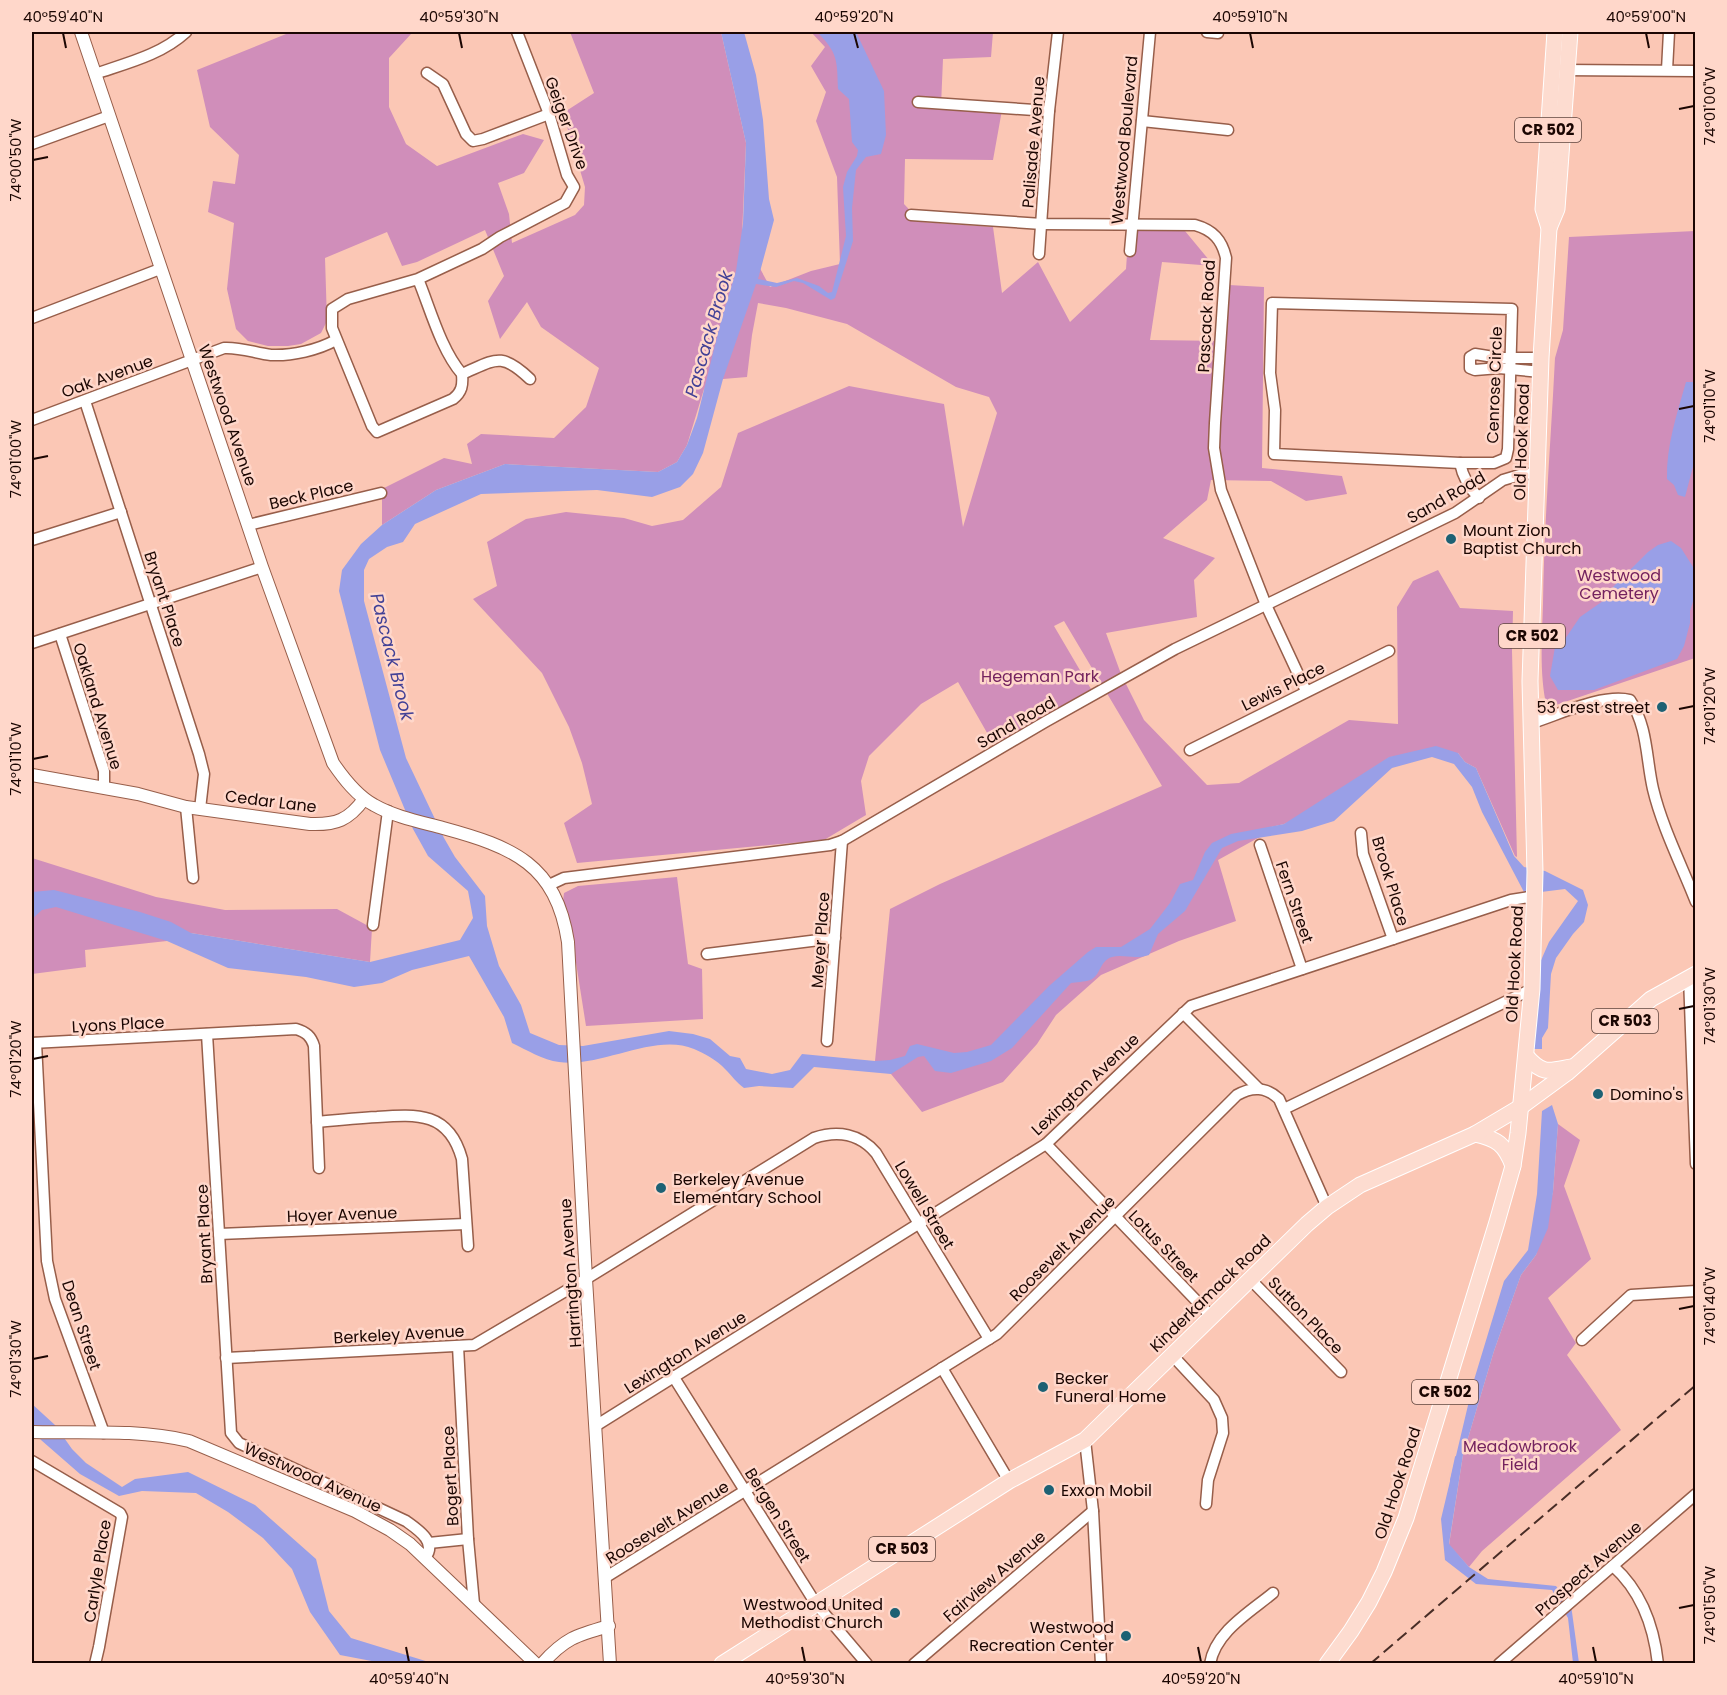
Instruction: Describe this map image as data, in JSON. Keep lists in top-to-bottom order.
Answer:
{
  "streets": {
    "main road": [
      "CR 502",
      "Old Hook Road",
      "CR 503",
      "Kinderkamack Road"
    ],
    "street": [
      "Geiger Drive",
      "Westwood Boulevard",
      "Palisade Avenue",
      "Pascack Road",
      "Oak Avenue",
      "Cenrose Circle",
      "Westwood Avenue",
      "Beck Place",
      "Sand Road",
      "Bryant Place",
      "Lewis Place",
      "Oakland Avenue",
      "Cedar Lane",
      "Brook Place",
      "Fern Street",
      "Meyer Place",
      "Lyons Place",
      "Lexington Avenue",
      "Lowell Street",
      "Hoyer Avenue",
      "Lotus Street",
      "Roosevelt Avenue",
      "Harrington Avenue",
      "Sutton Place",
      "Dean Street",
      "Berkeley Avenue",
      "Bogert Place",
      "Bergen Street",
      "Prospect Avenue",
      "Carlyle Place",
      "Fairview Avenue"
    ]
  },
  "crossings": [
    ["Geiger Drive", "Oak Avenue"],
    ["Westwood Boulevard", "Pascack Road"],
    ["Palisade Avenue", "Pascack Road"],
    ["Pascack Road", "Sand Road"],
    ["Pascack Road", "Lewis Place"],
    ["Oak Avenue", "Westwood Avenue"],
    ["Oak Avenue", "Bryant Place"],
    ["Westwood Avenue", "Beck Place"],
    ["Westwood Avenue", "Cedar Lane"],
    ["Westwood Avenue", "Dean Street"],
    ["Westwood Avenue", "Bogert Place"],
    ["Old Hook Road", "Sand Road"],
    ["Old Hook Road", "Lexington Avenue"],
    ["Old Hook Road", "Kinderkamack Road"],
    ["Sand Road", "Meyer Place"],
    ["Sand Road", "Harrington Avenue"],
    ["Bryant Place", "Cedar Lane"],
    ["Bryant Place", "Lyons Place"],
    ["Bryant Place", "Hoyer Avenue"],
    ["Bryant Place", "Berkeley Avenue"],
    ["Oakland Avenue", "Cedar Lane"],
    ["Brook Place", "Lexington Avenue"],
    ["Fern Street", "Lexington Avenue"],
    ["Lyons Place", "Dean Street"],
    ["Lexington Avenue", "Lowell Street"],
    ["Lexington Avenue", "Lotus Street"],
    ["Lexington Avenue", "Harrington Avenue"],
    ["Lexington Avenue", "Bergen Street"],
    ["Lowell Street", "Roosevelt Avenue"],
    ["Lowell Street", "Berkeley Avenue"],
    ["Lotus Street", "Roosevelt Avenue"],
    ["Lotus Street", "Kinderkamack Road"],
    ["Roosevelt Avenue", "Harrington Avenue"],
    ["Roosevelt Avenue", "Bergen Street"],
    ["Harrington Avenue", "Berkeley Avenue"],
    ["Kinderkamack Road", "Sutton Place"],
    ["Kinderkamack Road", "Bergen Street"],
    ["Berkeley Avenue", "Bogert Place"]
  ],
  "water": ["Pascack Brook"],
  "parks": ["Westwood Cemetery", "Hegeman Park", "Meadowbrook Field"],
  "places": [
    "Mount Zion Baptist Church",
    "53 crest street",
    "Domino's",
    "Berkeley Avenue Elementary School",
    "Becker Funeral Home",
    "Exxon Mobil",
    "Westwood United Methodist Church",
    "Westwood Recreation Center"
  ],
  "coordinates": [
    "40°59'40\"N",
    "40°59'30\"N",
    "40°59'20\"N",
    "40°59'10\"N",
    "40°59'00\"N",
    "74°01'00\"W",
    "74°00'50\"W",
    "74°01'10\"W",
    "74°01'20\"W",
    "74°01'30\"W",
    "74°01'40\"W",
    "74°01'50\"W"
  ]
}
